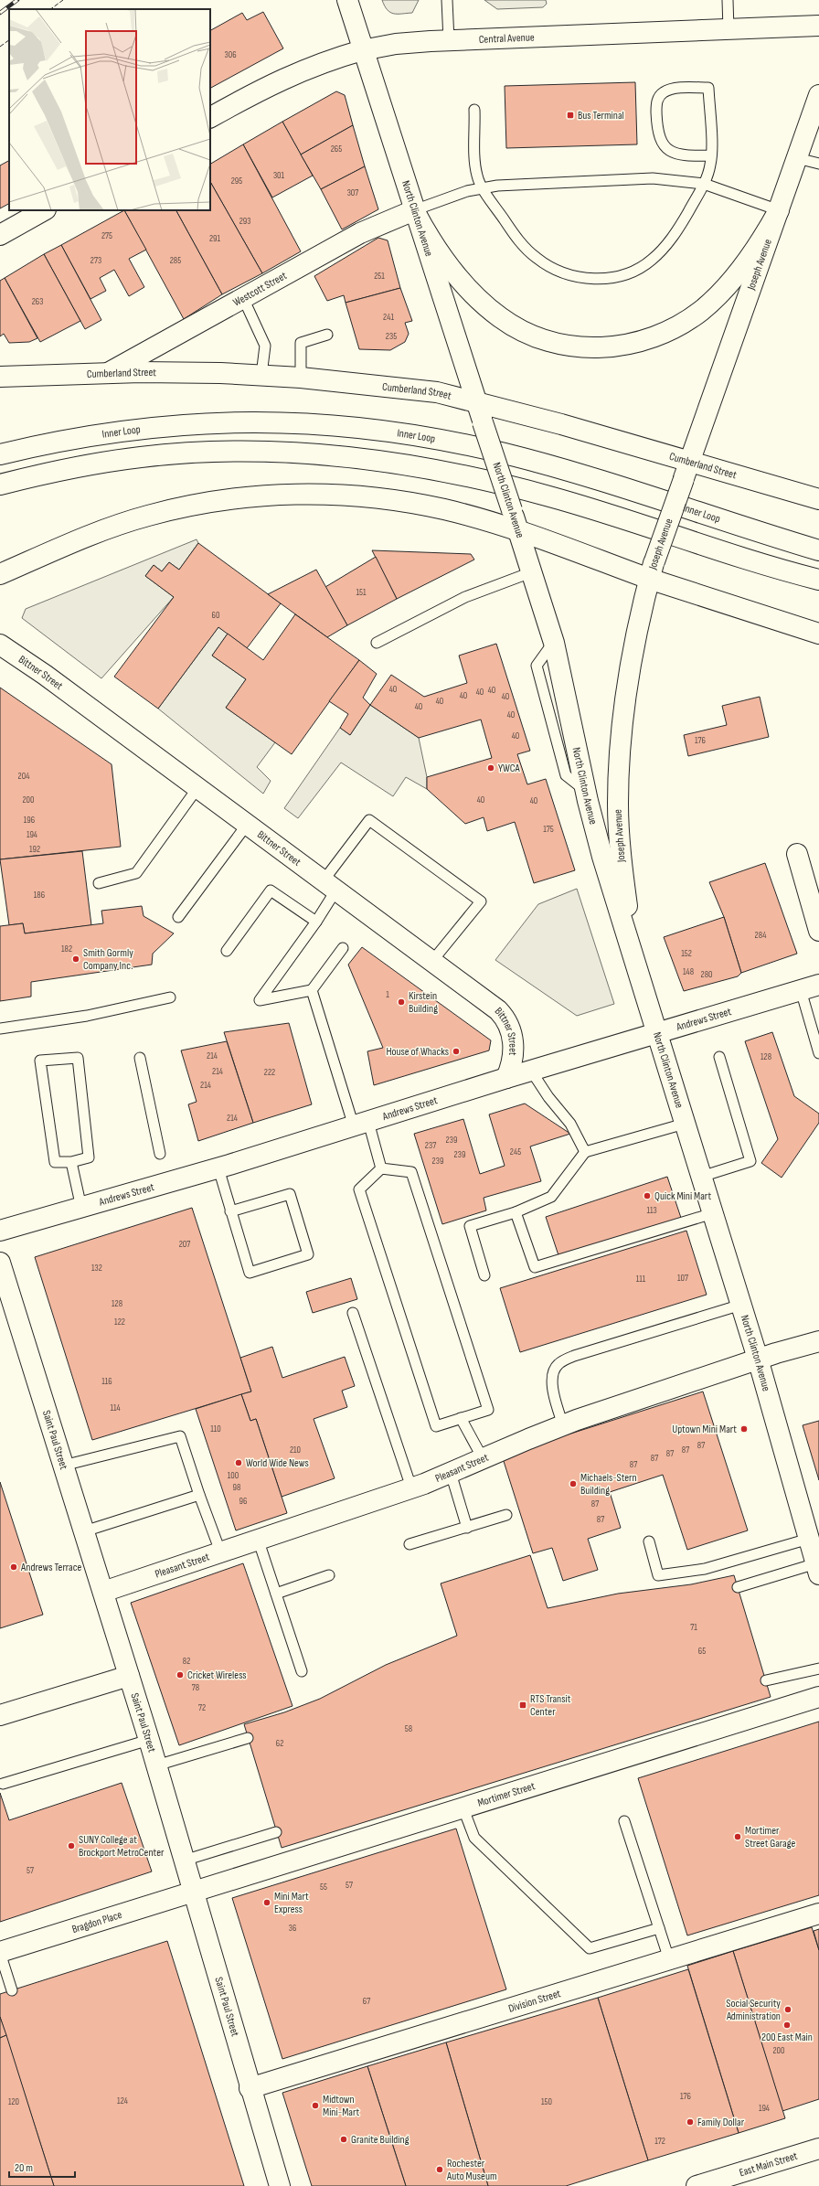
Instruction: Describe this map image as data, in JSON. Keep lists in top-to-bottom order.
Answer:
{
  "streets": {
    "main road": [
      "Central Avenue",
      "North Clinton Avenue",
      "Joseph Avenue",
      "Westcott Street",
      "Cumberland Street",
      "Inner Loop",
      "Bittner Street",
      "Andrews Street",
      "Saint Paul Street",
      "Pleasant Street",
      "Mortimer Street",
      "Bragdon Place",
      "Division Street",
      "East Main Street"
    ]
  },
  "crossings": [
    ["Central Avenue", "North Clinton Avenue"],
    ["North Clinton Avenue", "Joseph Avenue"],
    ["North Clinton Avenue", "Westcott Street"],
    ["North Clinton Avenue", "Cumberland Street"],
    ["North Clinton Avenue", "Andrews Street"],
    ["North Clinton Avenue", "Pleasant Street"],
    ["Joseph Avenue", "Cumberland Street"],
    ["Westcott Street", "Cumberland Street"],
    ["Bittner Street", "Andrews Street"],
    ["Saint Paul Street", "Pleasant Street"],
    ["Saint Paul Street", "Mortimer Street"],
    ["Saint Paul Street", "Bragdon Place"],
    ["Saint Paul Street", "Division Street"],
    ["Mortimer Street", "Bragdon Place"]
  ],
  "places": {
    "transit": ["Bus Terminal", "RTS Transit Center"],
    "other": [
      "YWCA",
      "Smith Gormly Company Inc.",
      "Kirstein Building",
      "House of Whacks",
      "Quick Mini Mart",
      "Uptown Mini Mart",
      "World Wide News",
      "Michaels-Stern Building",
      "Andrews Terrace",
      "Cricket Wireless",
      "Mortimer Street Garage",
      "SUNY College at Brockport MetroCenter",
      "Mini Mart Express",
      "Social Security Administration",
      "200 East Main",
      "Midtown Mini-Mart",
      "Family Dollar",
      "Granite Building",
      "Rochester Auto Museum"
    ]
  },
  "house_numbers": [
    "306",
    "265",
    "301",
    "295",
    "307",
    "293",
    "275",
    "291",
    "273",
    "285",
    "251",
    "263",
    "241",
    "235",
    "151",
    "60",
    "40",
    "40",
    "40",
    "40",
    "40",
    "40",
    "40",
    "40",
    "40",
    "176",
    "204",
    "200",
    "40",
    "40",
    "196",
    "175",
    "194",
    "192",
    "186",
    "284",
    "182",
    "152",
    "148",
    "280",
    "1",
    "214",
    "128",
    "214",
    "222",
    "214",
    "214",
    "239",
    "237",
    "245",
    "239",
    "239",
    "113",
    "207",
    "132",
    "107",
    "111",
    "128",
    "122",
    "116",
    "114",
    "110",
    "87",
    "210",
    "87",
    "87",
    "87",
    "87",
    "100",
    "98",
    "96",
    "87",
    "87",
    "71",
    "65",
    "82",
    "78",
    "72",
    "58",
    "62",
    "57",
    "57",
    "55",
    "36",
    "67",
    "200",
    "176",
    "124",
    "120",
    "150",
    "194",
    "172"
  ],
  "scale_bar": "20 m"
}
